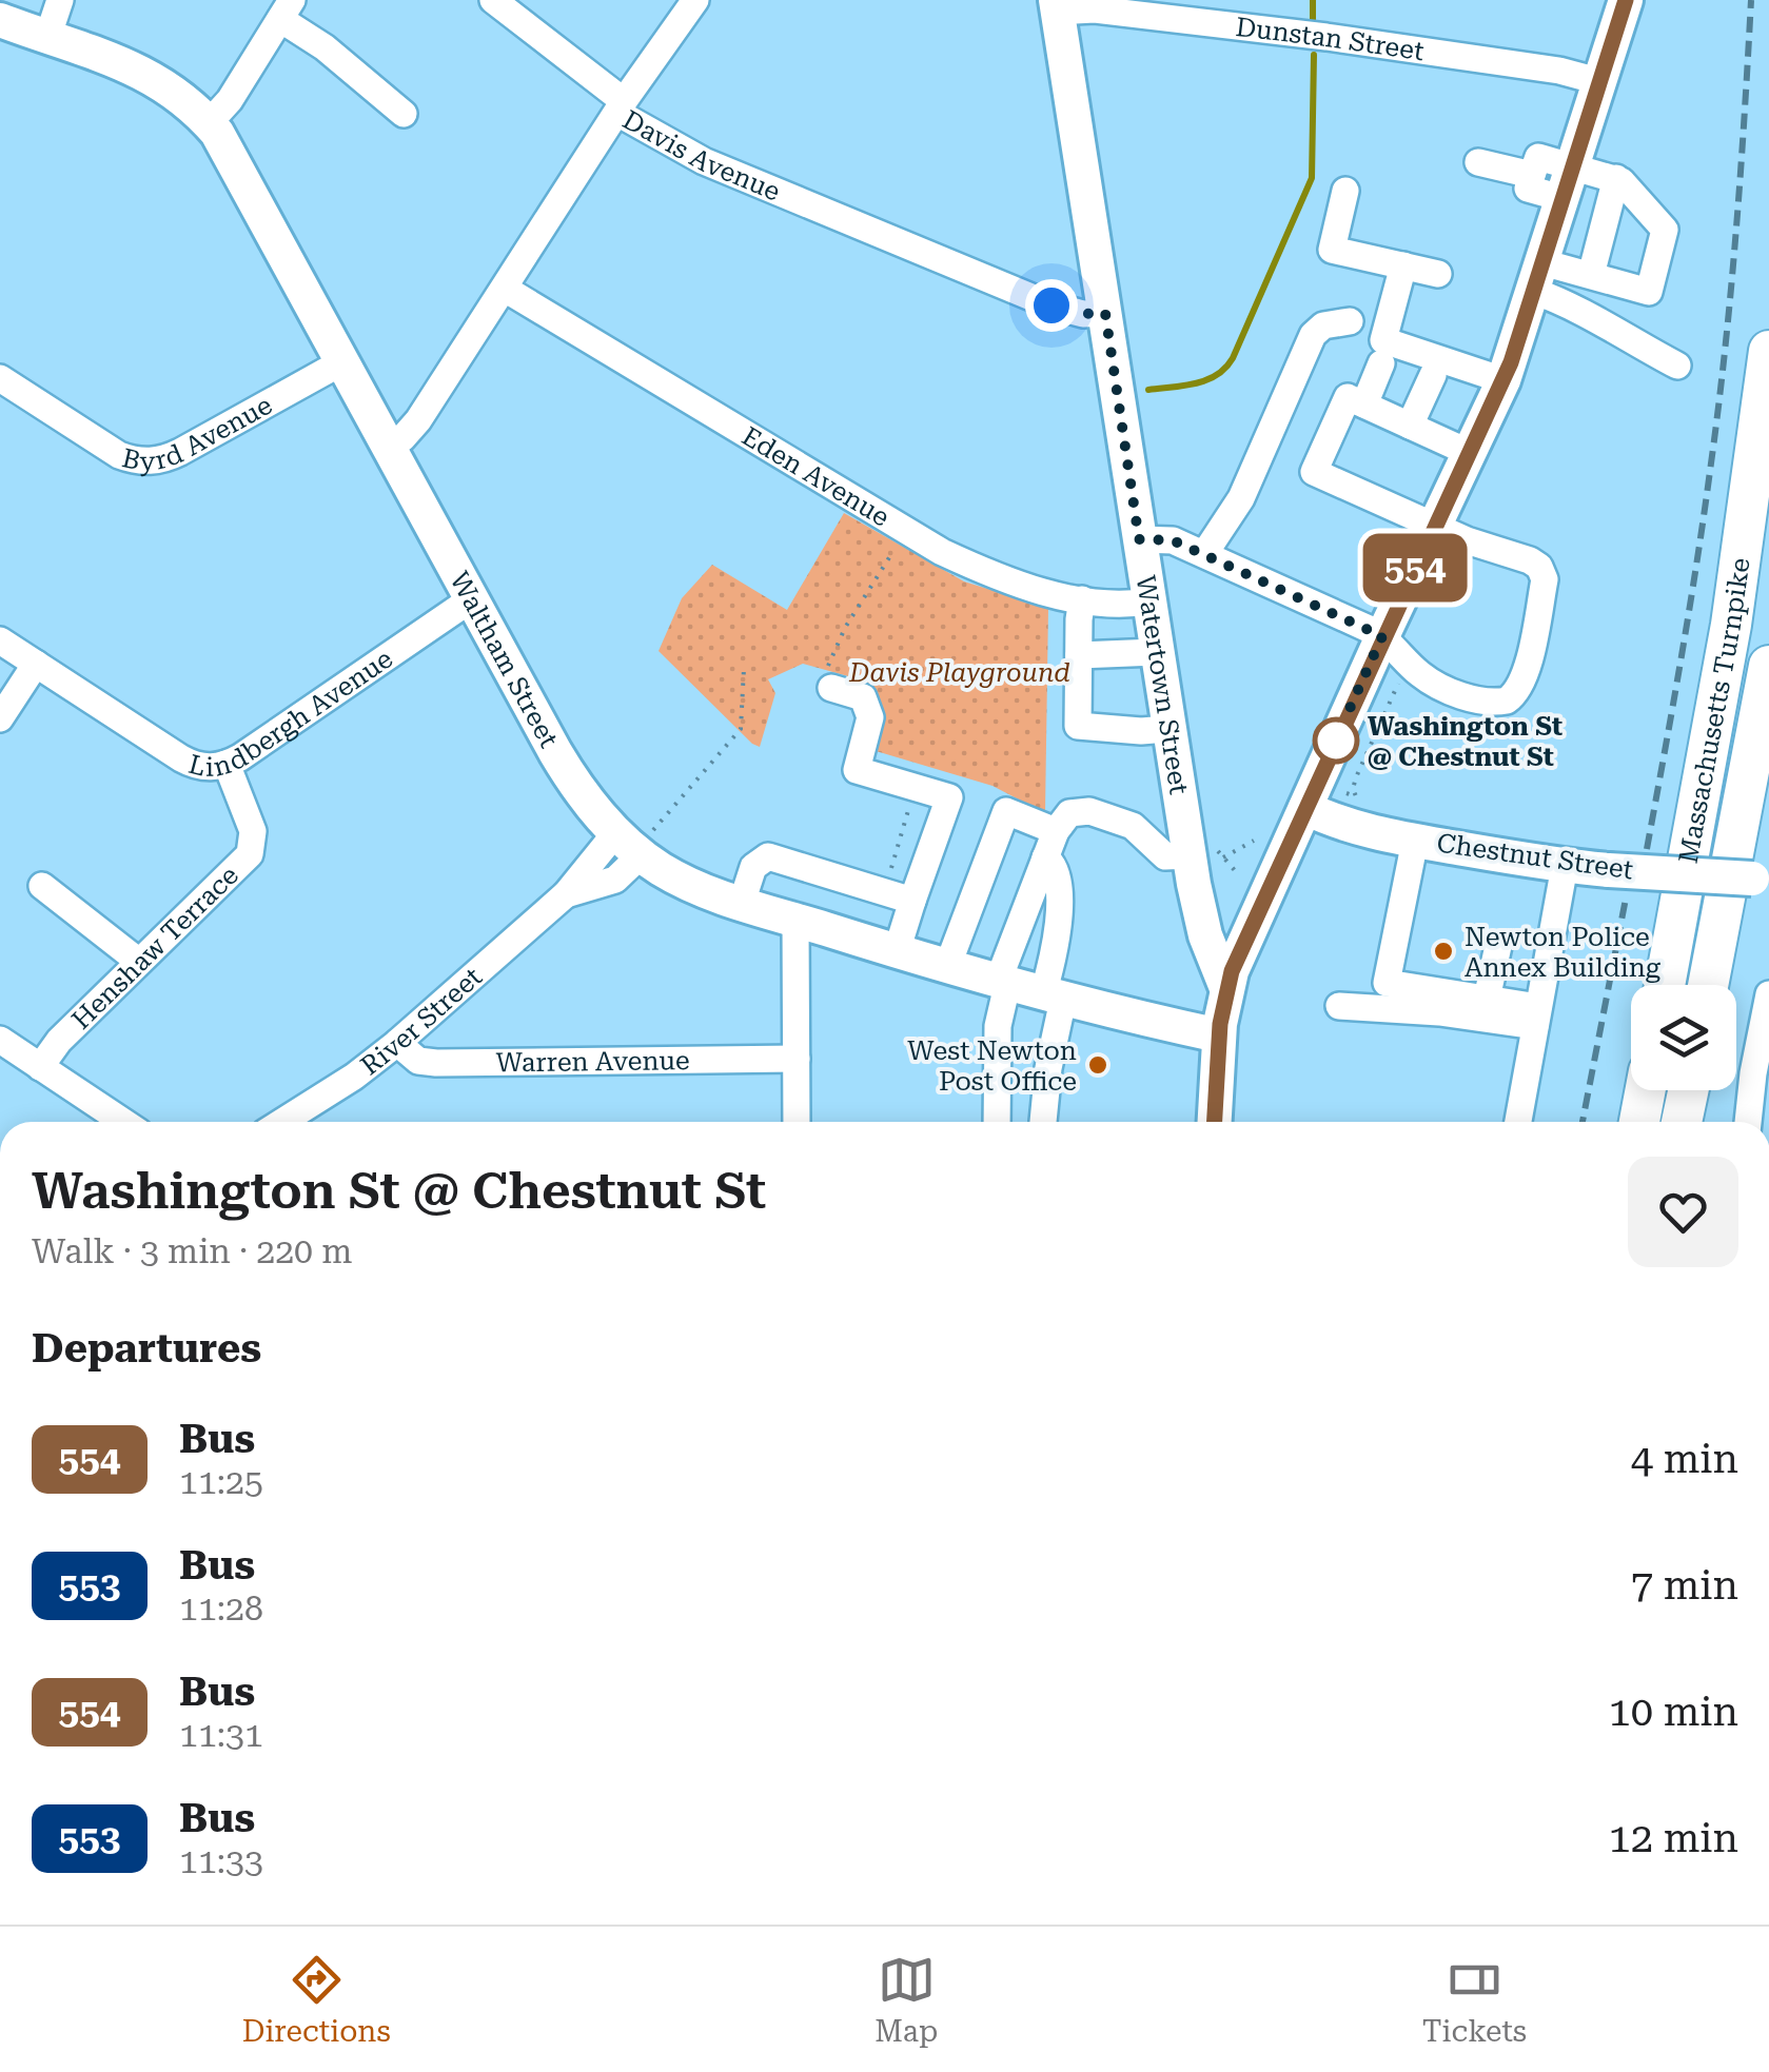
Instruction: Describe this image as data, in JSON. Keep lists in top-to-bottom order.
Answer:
{
  "streets": {
    "highway": ["Massachusetts Turnpike"],
    "main road": ["Waltham Street", "Watertown Street", "Chestnut Street"],
    "street": [
      "Dunstan Street",
      "Davis Avenue",
      "Byrd Avenue",
      "Eden Avenue",
      "Lindbergh Avenue",
      "Henshaw Terrace",
      "River Street",
      "Warren Avenue"
    ]
  },
  "crossings": [
    ["Dunstan Street", "Watertown Street"],
    ["Davis Avenue", "Eden Avenue"],
    ["Davis Avenue", "Waltham Street"],
    ["Davis Avenue", "Watertown Street"],
    ["Byrd Avenue", "Waltham Street"],
    ["Eden Avenue", "Watertown Street"],
    ["Waltham Street", "Lindbergh Avenue"],
    ["Waltham Street", "River Street"],
    ["Lindbergh Avenue", "Henshaw Terrace"],
    ["River Street", "Warren Avenue"]
  ],
  "parks": ["Davis Playground"],
  "places": ["Washington St @ Chestnut St", "Newton Police Annex Building", "West Newton Post Office"],
  "lines": ["bus line 554"],
  "page": {
    "on_map": "554",
    "heading": [
      ["Washington St @ Chestnut St", "Walk · 3 min · 220 m"],
      "Departures"
    ],
    "list": [
      {
        "mark": "554",
        "name": "Bus",
        "note": "11:25",
        "value": "4 min"
      },
      {
        "mark": "553",
        "name": "Bus",
        "note": "11:28",
        "value": "7 min"
      },
      {
        "mark": "554",
        "name": "Bus",
        "note": "11:31",
        "value": "10 min"
      },
      {
        "mark": "553",
        "name": "Bus",
        "note": "11:33",
        "value": "12 min"
      }
    ],
    "tabs": ["Directions", "Map", "Tickets"]
  }
}
